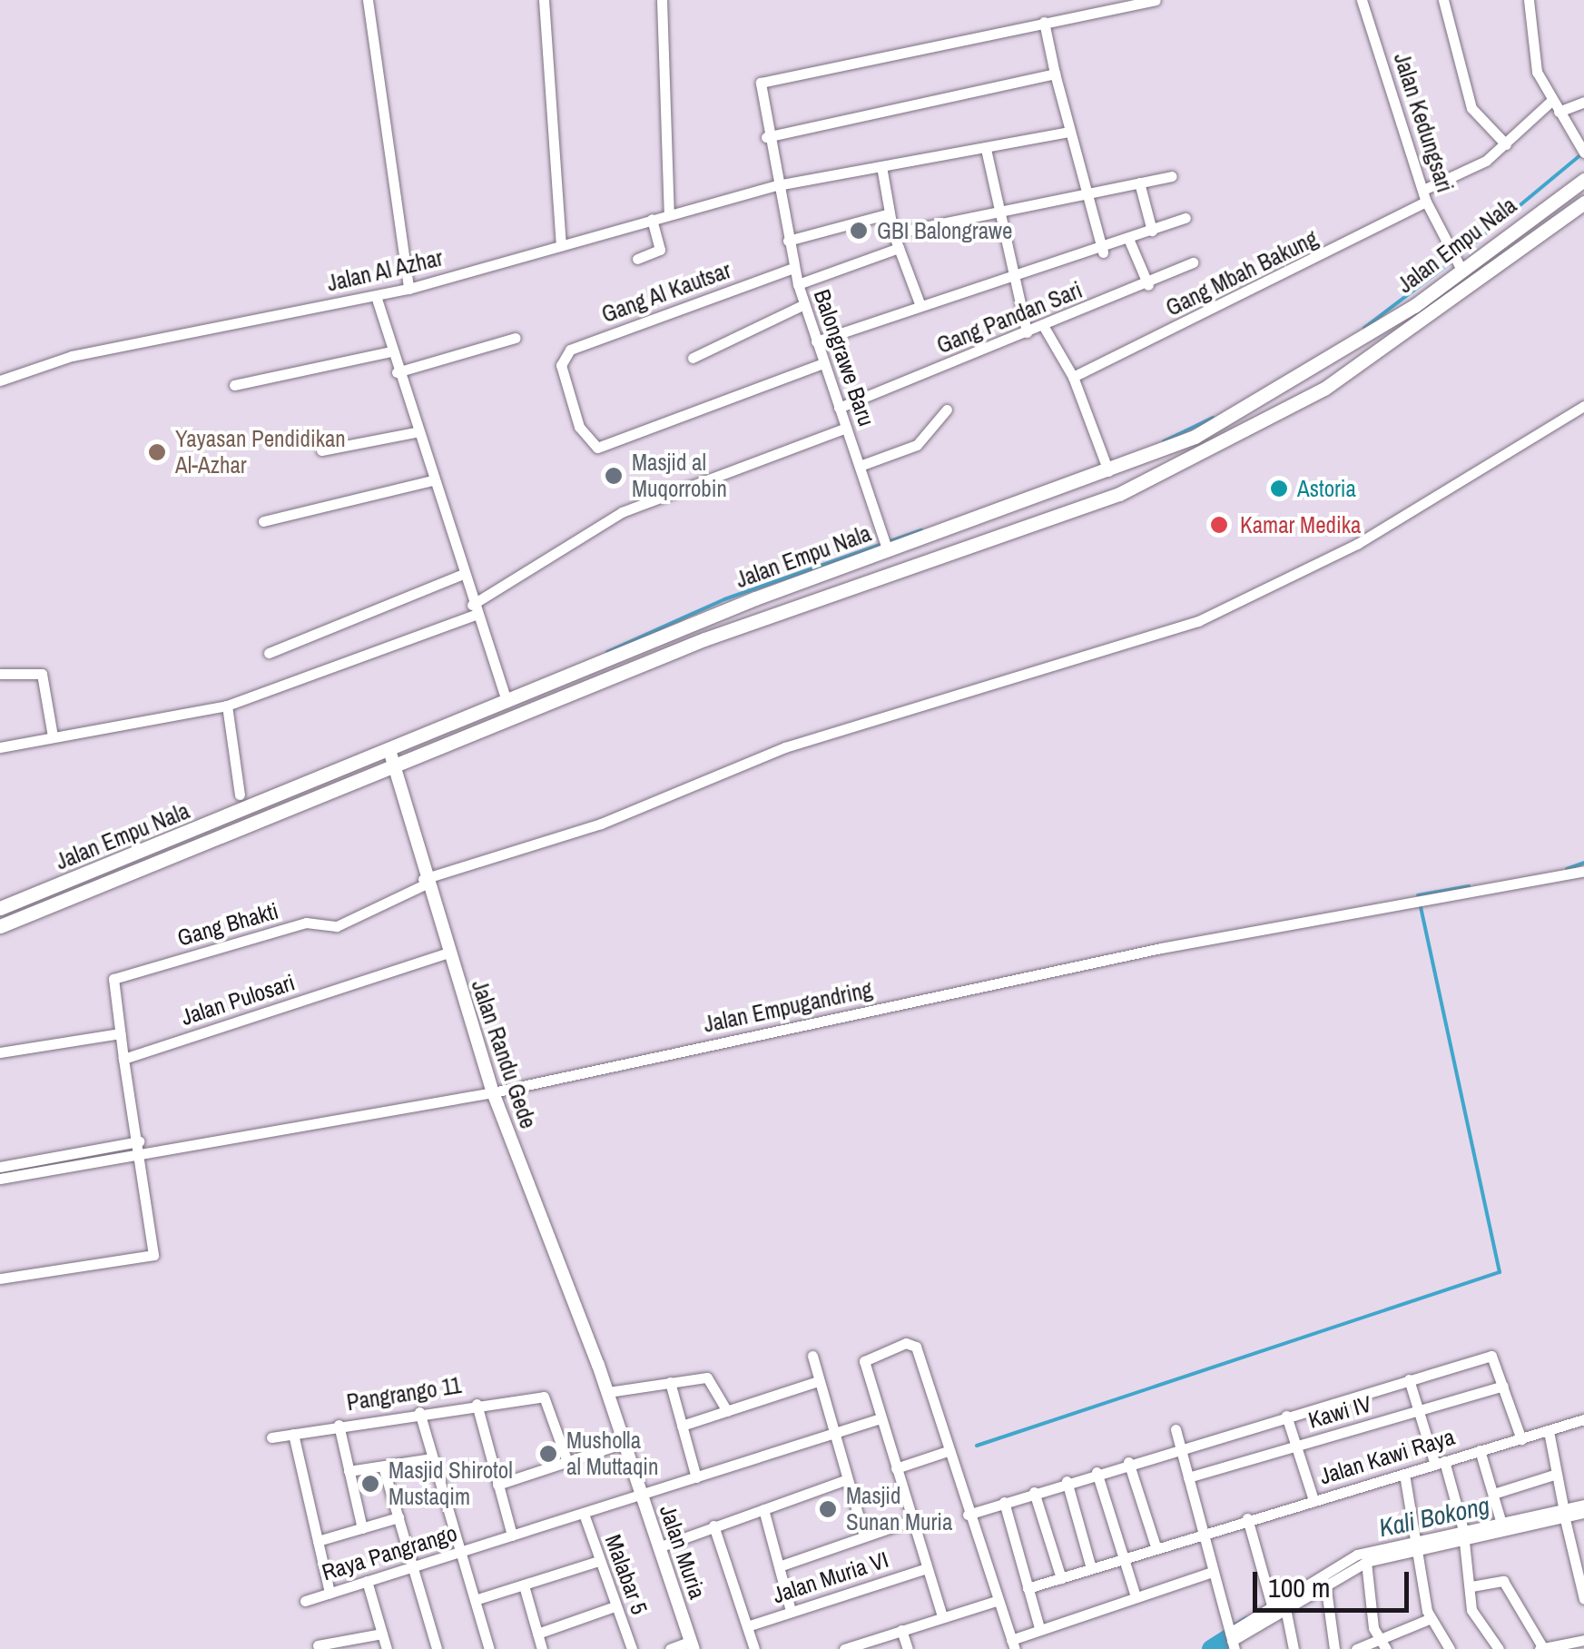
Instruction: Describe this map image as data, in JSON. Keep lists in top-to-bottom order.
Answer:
{
  "streets": {
    "main road": ["Jalan Empu Nala"],
    "street": [
      "Jalan Kedungsari",
      "Jalan Al Azhar",
      "Gang Mbah Bakung",
      "Gang Al Kautsar",
      "Gang Pandan Sari",
      "Balongrawe Baru",
      "Gang Bhakti",
      "Jalan Pulosari",
      "Jalan Empugandring",
      "Jalan Randu Gede",
      "Pangrango 11",
      "Kawi IV",
      "Jalan Kawi Raya",
      "Jalan Muria",
      "Raya Pangrango",
      "Malabar 5",
      "Jalan Muria VI"
    ]
  },
  "crossings": [
    ["Jalan Kedungsari", "Jalan Empu Nala"],
    ["Jalan Kedungsari", "Gang Mbah Bakung"],
    ["Jalan Empu Nala", "Balongrawe Baru"],
    ["Jalan Empu Nala", "Jalan Randu Gede"],
    ["Jalan Al Azhar", "Balongrawe Baru"],
    ["Gang Al Kautsar", "Balongrawe Baru"],
    ["Gang Pandan Sari", "Balongrawe Baru"],
    ["Gang Bhakti", "Jalan Pulosari"],
    ["Gang Bhakti", "Jalan Randu Gede"],
    ["Jalan Pulosari", "Jalan Randu Gede"],
    ["Jalan Empugandring", "Jalan Randu Gede"],
    ["Jalan Randu Gede", "Jalan Muria"],
    ["Jalan Muria", "Raya Pangrango"],
    ["Raya Pangrango", "Malabar 5"]
  ],
  "water": ["Kali Bokong"],
  "places": [
    "GBI Balongrawe",
    "Yayasan Pendidikan Al-Azhar",
    "Masjid al Muqorrobin",
    "Astoria",
    "Kamar Medika",
    "Musholla al Muttaqin",
    "Masjid Shirotol Mustaqim",
    "Masjid Sunan Muria"
  ],
  "scale_bar": "100 m"
}
